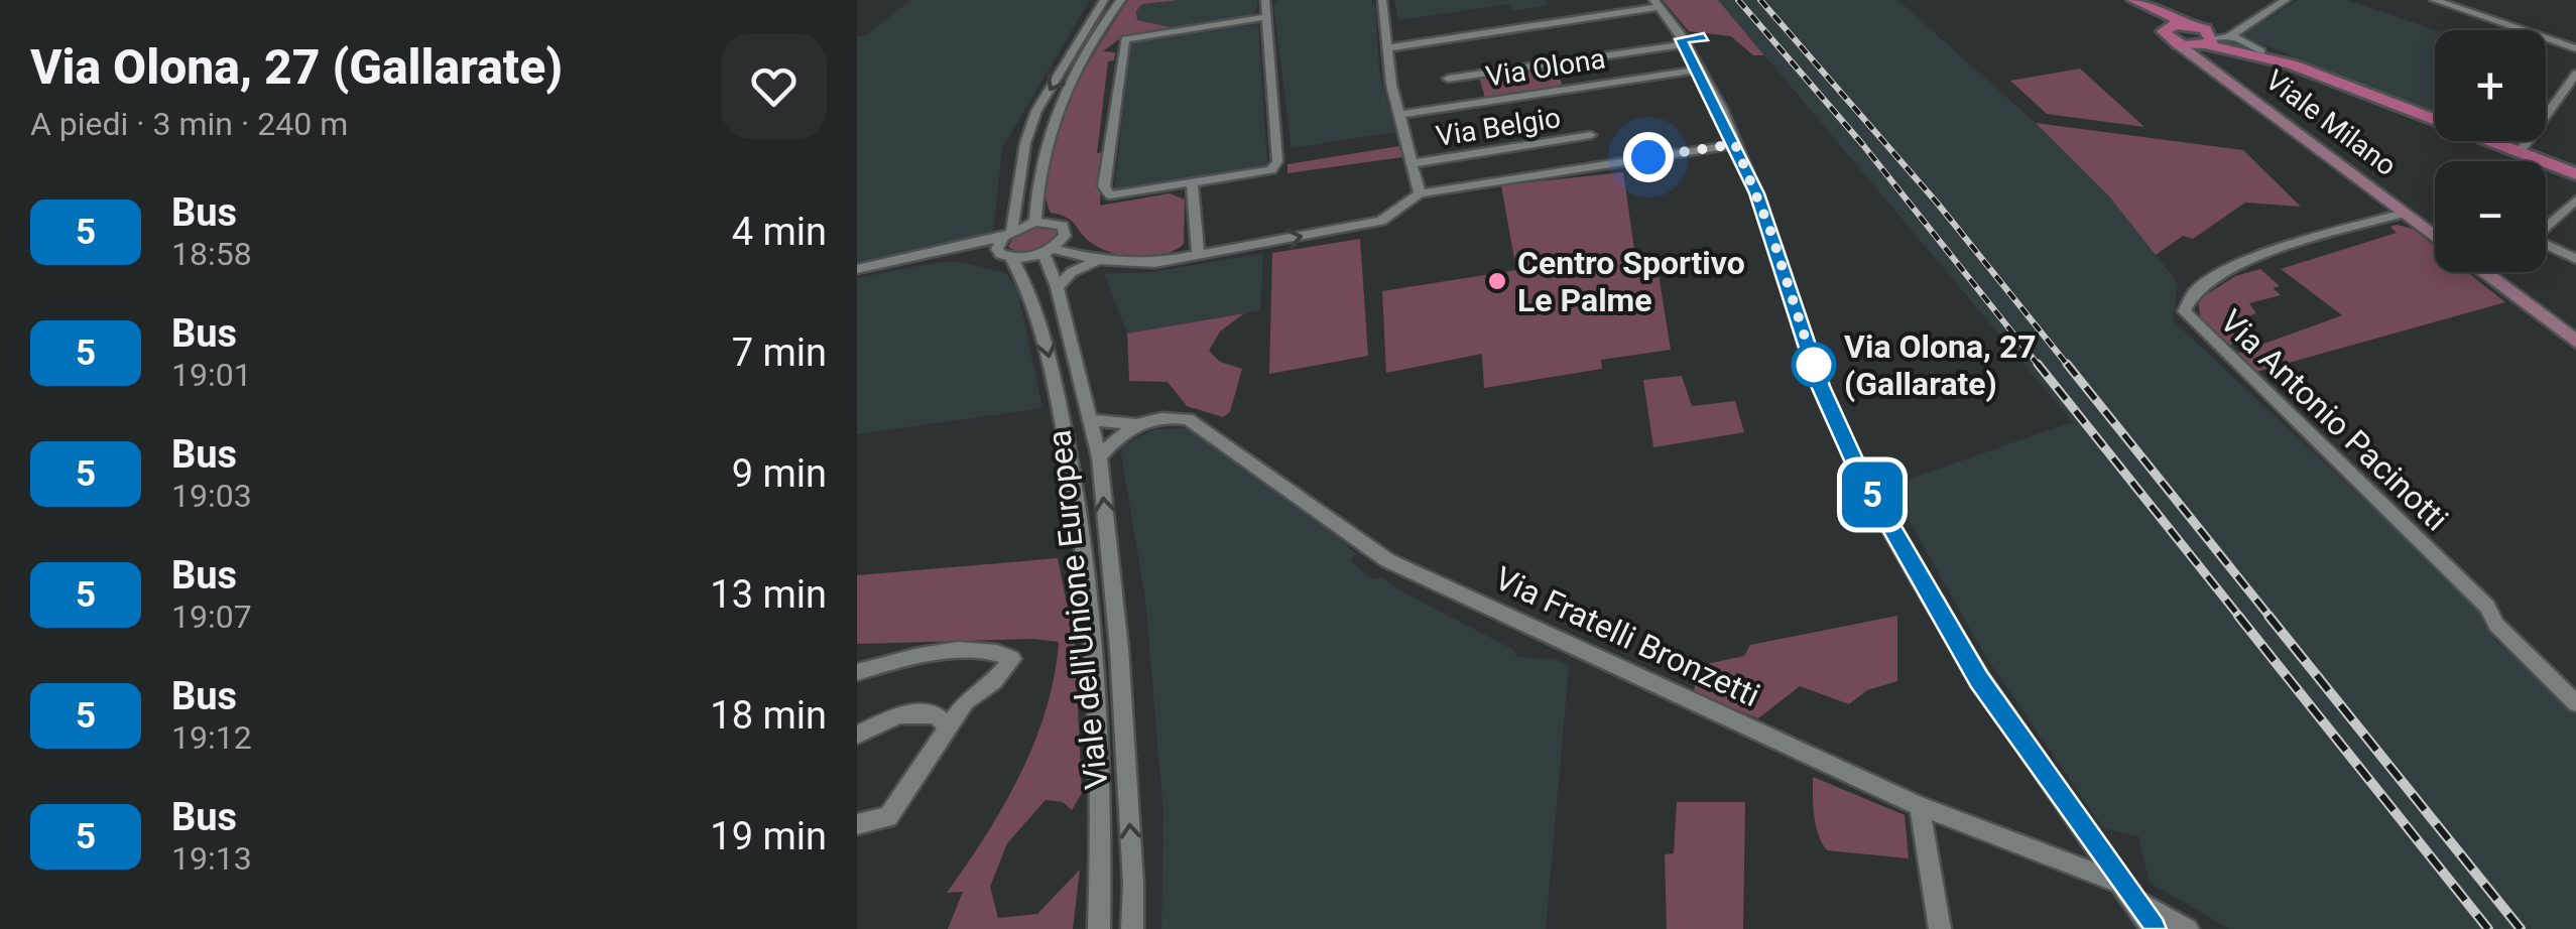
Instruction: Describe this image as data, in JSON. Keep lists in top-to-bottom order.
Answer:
{
  "streets": {
    "main road": ["Viale Milano"],
    "street": [
      "Via Olona",
      "Via Belgio",
      "Via Antonio Pacinotti",
      "Viale dell'Unione Europea",
      "Via Fratelli Bronzetti"
    ]
  },
  "crossings": [
    ["Via Olona", "Via Belgio"],
    ["Viale Milano", "Via Antonio Pacinotti"],
    ["Viale dell'Unione Europea", "Via Fratelli Bronzetti"]
  ],
  "places": ["Centro Sportivo Le Palme", "Via Olona, 27 (Gallarate)"],
  "lines": ["bus line 5"],
  "page": {
    "heading": ["Via Olona, 27 (Gallarate)", "A piedi · 3 min · 240 m"],
    "on_map": "5",
    "map_buttons": ["+", "−"],
    "list": [
      {
        "mark": "5",
        "name": "Bus",
        "note": "18:58",
        "value": "4 min"
      },
      {
        "mark": "5",
        "name": "Bus",
        "note": "19:01",
        "value": "7 min"
      },
      {
        "mark": "5",
        "name": "Bus",
        "note": "19:03",
        "value": "9 min"
      },
      {
        "mark": "5",
        "name": "Bus",
        "note": "19:07",
        "value": "13 min"
      },
      {
        "mark": "5",
        "name": "Bus",
        "note": "19:12",
        "value": "18 min"
      },
      {
        "mark": "5",
        "name": "Bus",
        "note": "19:13",
        "value": "19 min"
      }
    ]
  }
}
